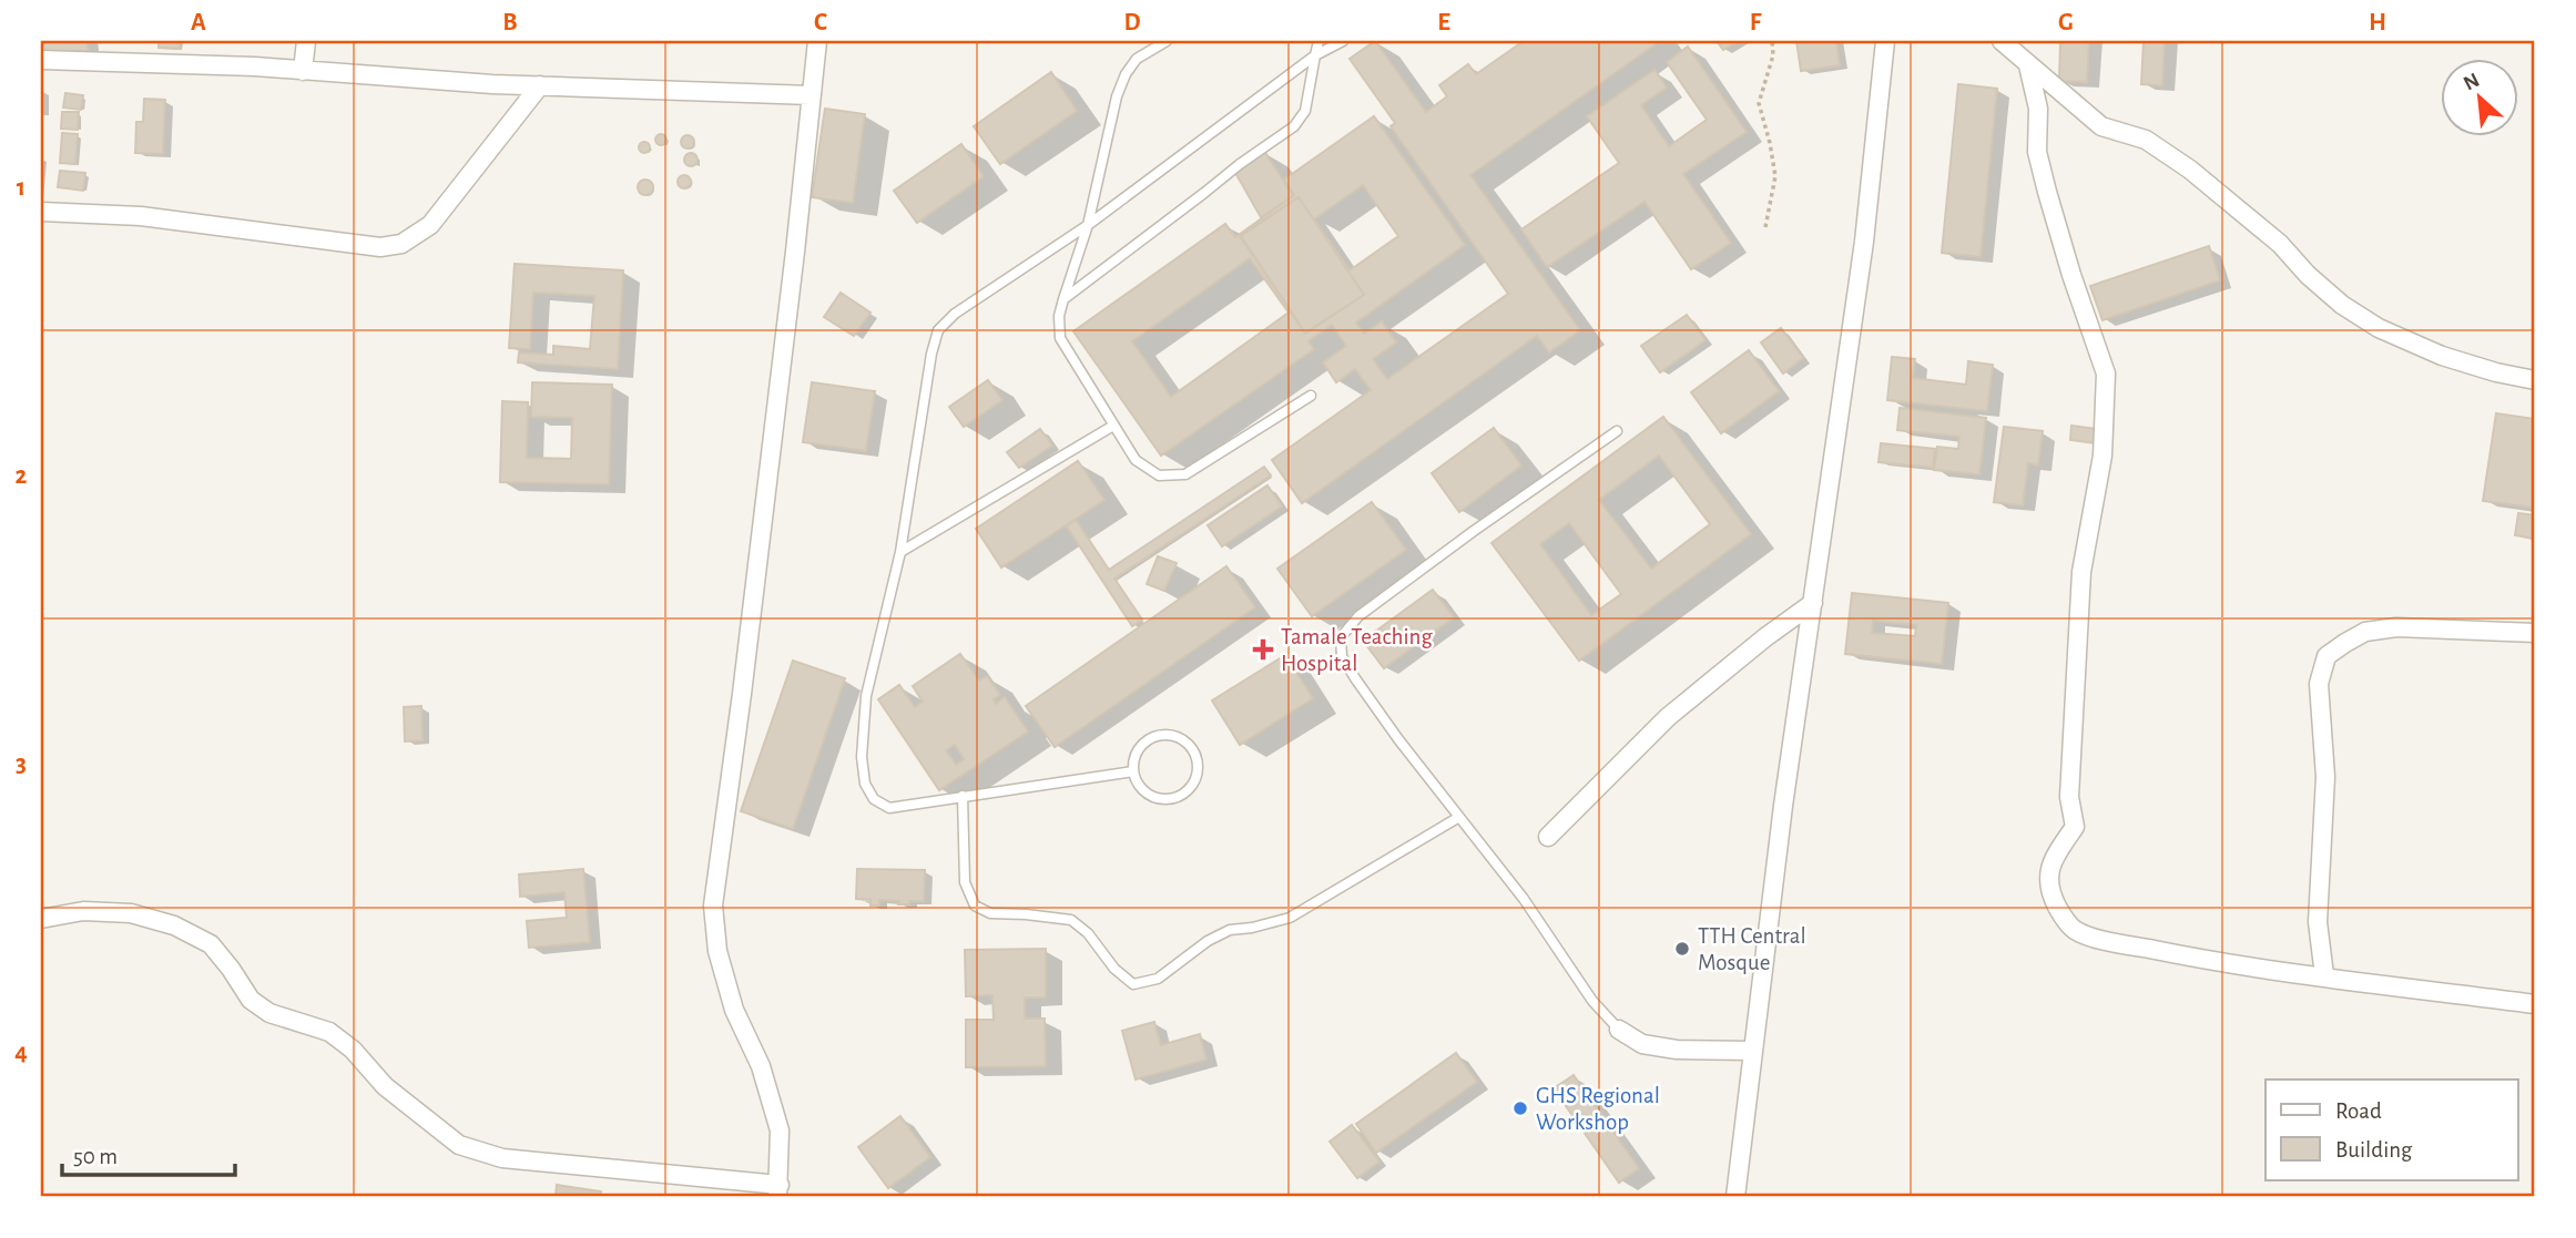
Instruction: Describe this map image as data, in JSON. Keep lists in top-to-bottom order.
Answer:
{
  "places": {
    "health": ["Tamale Teaching Hospital"],
    "other": ["TTH Central Mosque", "GHS Regional Workshop"]
  },
  "legend": ["Road", "Building"],
  "scale_bar": "50 m",
  "north": "top left",
  "grid": {
    "columns": [
      "A",
      "B",
      "C",
      "D",
      "E",
      "F",
      "G",
      "H"
    ],
    "rows": [
      "1",
      "2",
      "3",
      "4"
    ]
  }
}
